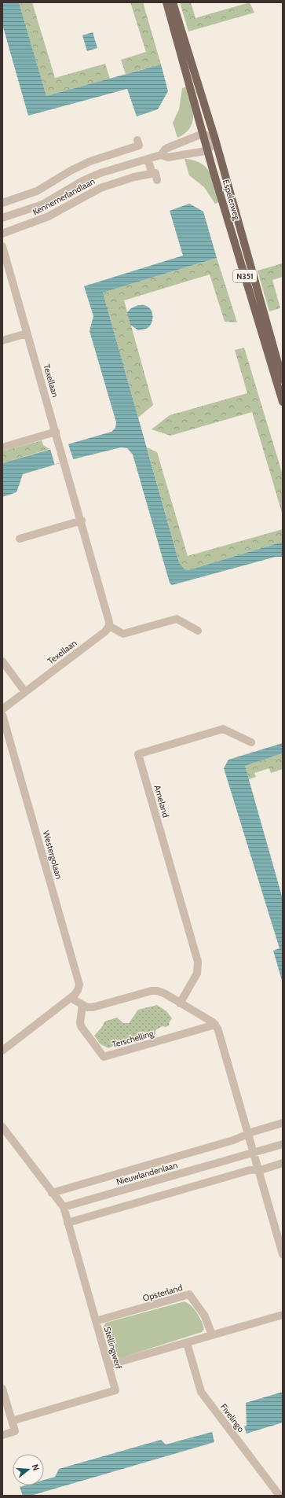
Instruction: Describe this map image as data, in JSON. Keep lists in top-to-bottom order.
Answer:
{
  "streets": {
    "main road": ["Espelerweg", "N351"],
    "street": [
      "Kennemerlandlaan",
      "Texellaan",
      "Ameland",
      "Westergolaan",
      "Terschelling",
      "Nieuwlandenlaan",
      "Opsterland",
      "Stellingwerf",
      "Fivelingo"
    ]
  },
  "crossings": [
    ["Kennemerlandlaan", "Espelerweg"],
    ["Nieuwlandenlaan", "Stellingwerf"],
    ["Opsterland", "Stellingwerf"]
  ],
  "north": "right"
}
